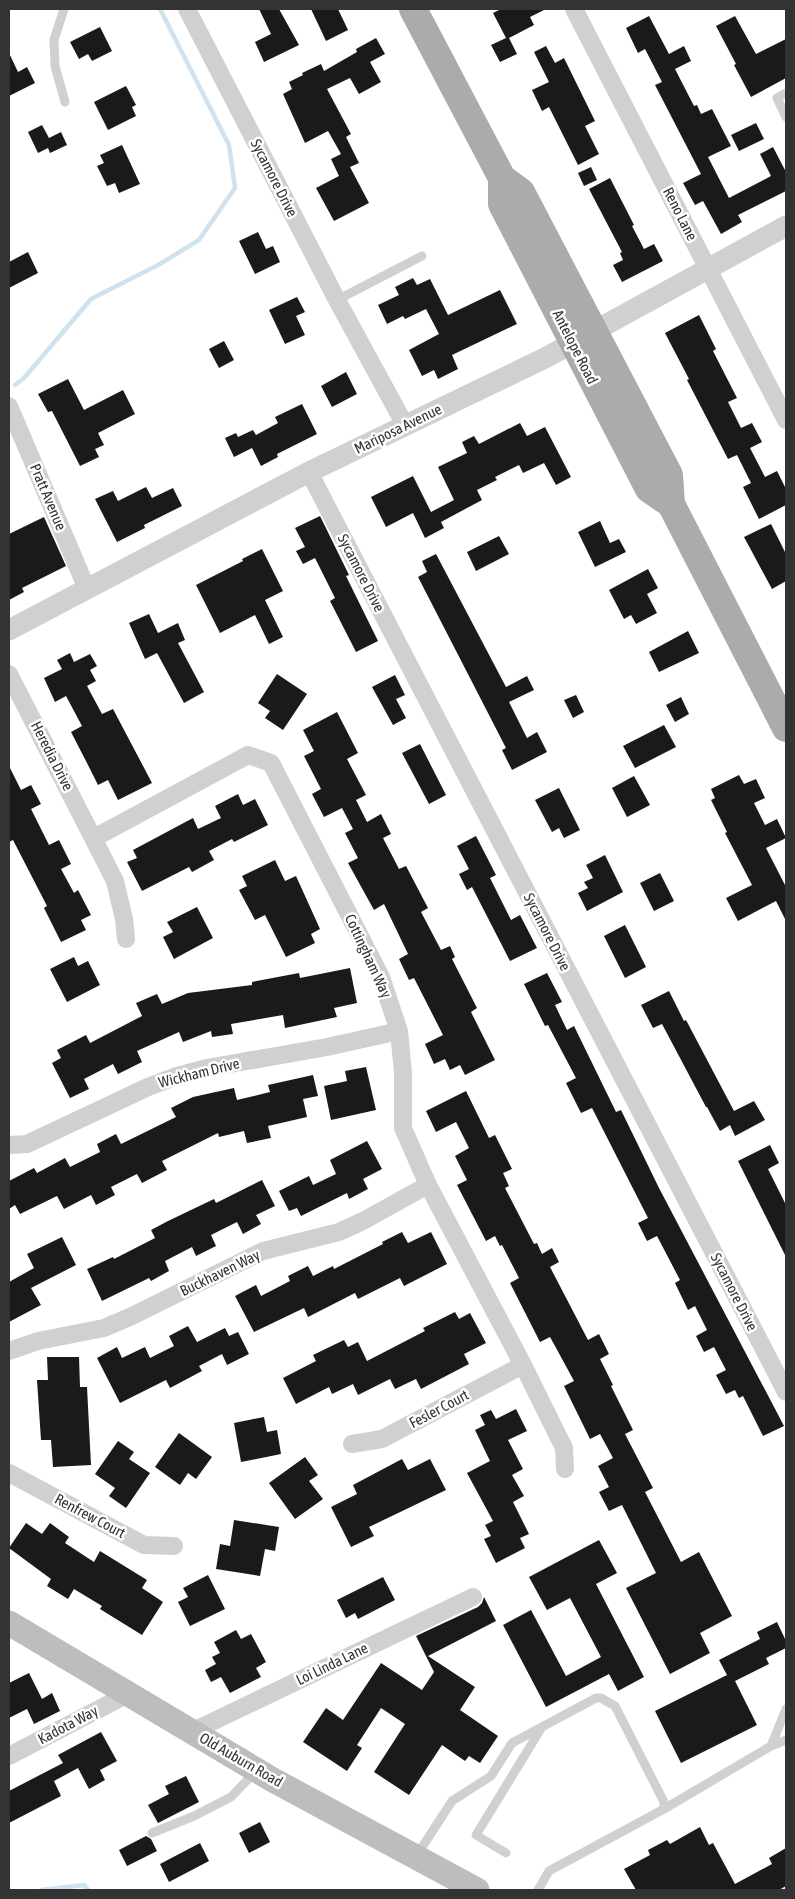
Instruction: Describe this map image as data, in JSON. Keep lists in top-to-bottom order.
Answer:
{
  "streets": {
    "main road": ["Antelope Road", "Old Auburn Road"],
    "street": [
      "Sycamore Drive",
      "Reno Lane",
      "Mariposa Avenue",
      "Pratt Avenue",
      "Heredia Drive",
      "Cottingham Way",
      "Wickham Drive",
      "Buckhaven Way",
      "Fesler Court",
      "Renfrew Court",
      "Loi Linda Lane",
      "Kadota Way"
    ]
  },
  "crossings": [
    ["Sycamore Drive", "Mariposa Avenue"],
    ["Reno Lane", "Mariposa Avenue"],
    ["Antelope Road", "Mariposa Avenue"],
    ["Mariposa Avenue", "Pratt Avenue"],
    ["Heredia Drive", "Cottingham Way"],
    ["Cottingham Way", "Wickham Drive"],
    ["Cottingham Way", "Buckhaven Way"],
    ["Cottingham Way", "Fesler Court"],
    ["Loi Linda Lane", "Old Auburn Road"],
    ["Kadota Way", "Old Auburn Road"]
  ]
}
